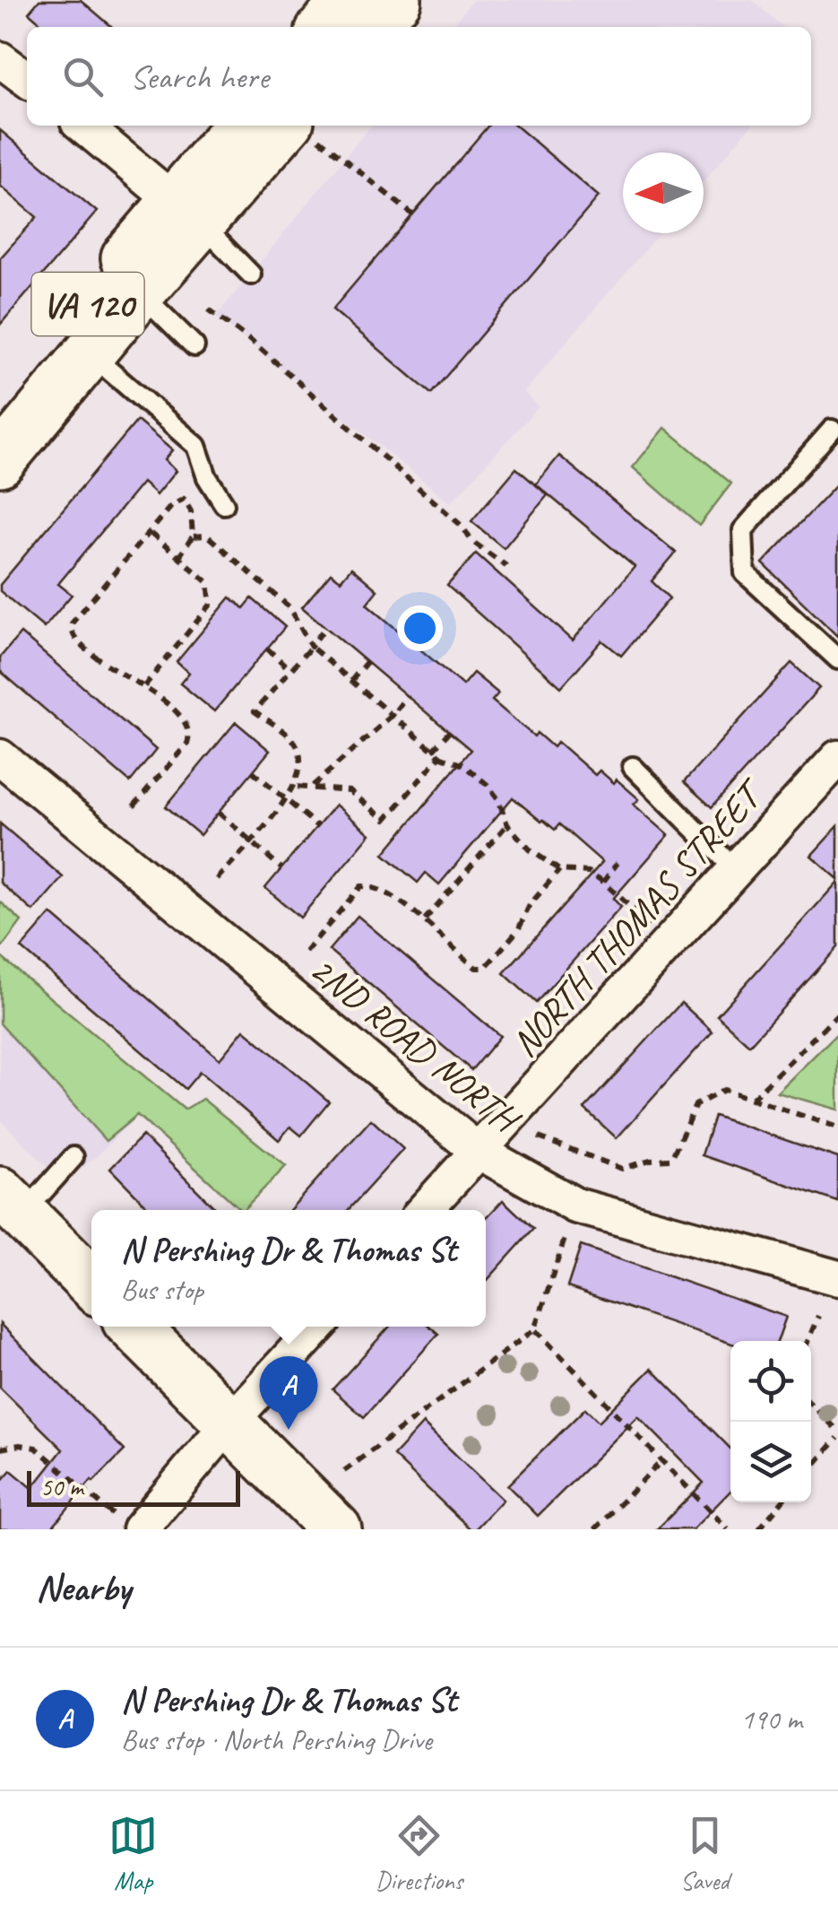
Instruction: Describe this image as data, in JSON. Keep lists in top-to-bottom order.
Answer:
{
  "streets": {
    "main road": ["VA 120"],
    "street": ["NORTH THOMAS STREET", "2ND ROAD NORTH"]
  },
  "crossings": [
    ["NORTH THOMAS STREET", "2ND ROAD NORTH"]
  ],
  "scale_bar": "50 m",
  "north": "left",
  "page": {
    "search": "Search here",
    "popup": ["N Pershing Dr & Thomas St", "Bus stop"],
    "pins": "A",
    "scale": "50 m",
    "heading": "Nearby",
    "list": [
      {
        "mark": "A",
        "name": "N Pershing Dr & Thomas St",
        "note": "Bus stop · North Pershing Drive",
        "value": "190 m"
      }
    ],
    "nav": ["Map", "Directions", "Saved"]
  }
}
